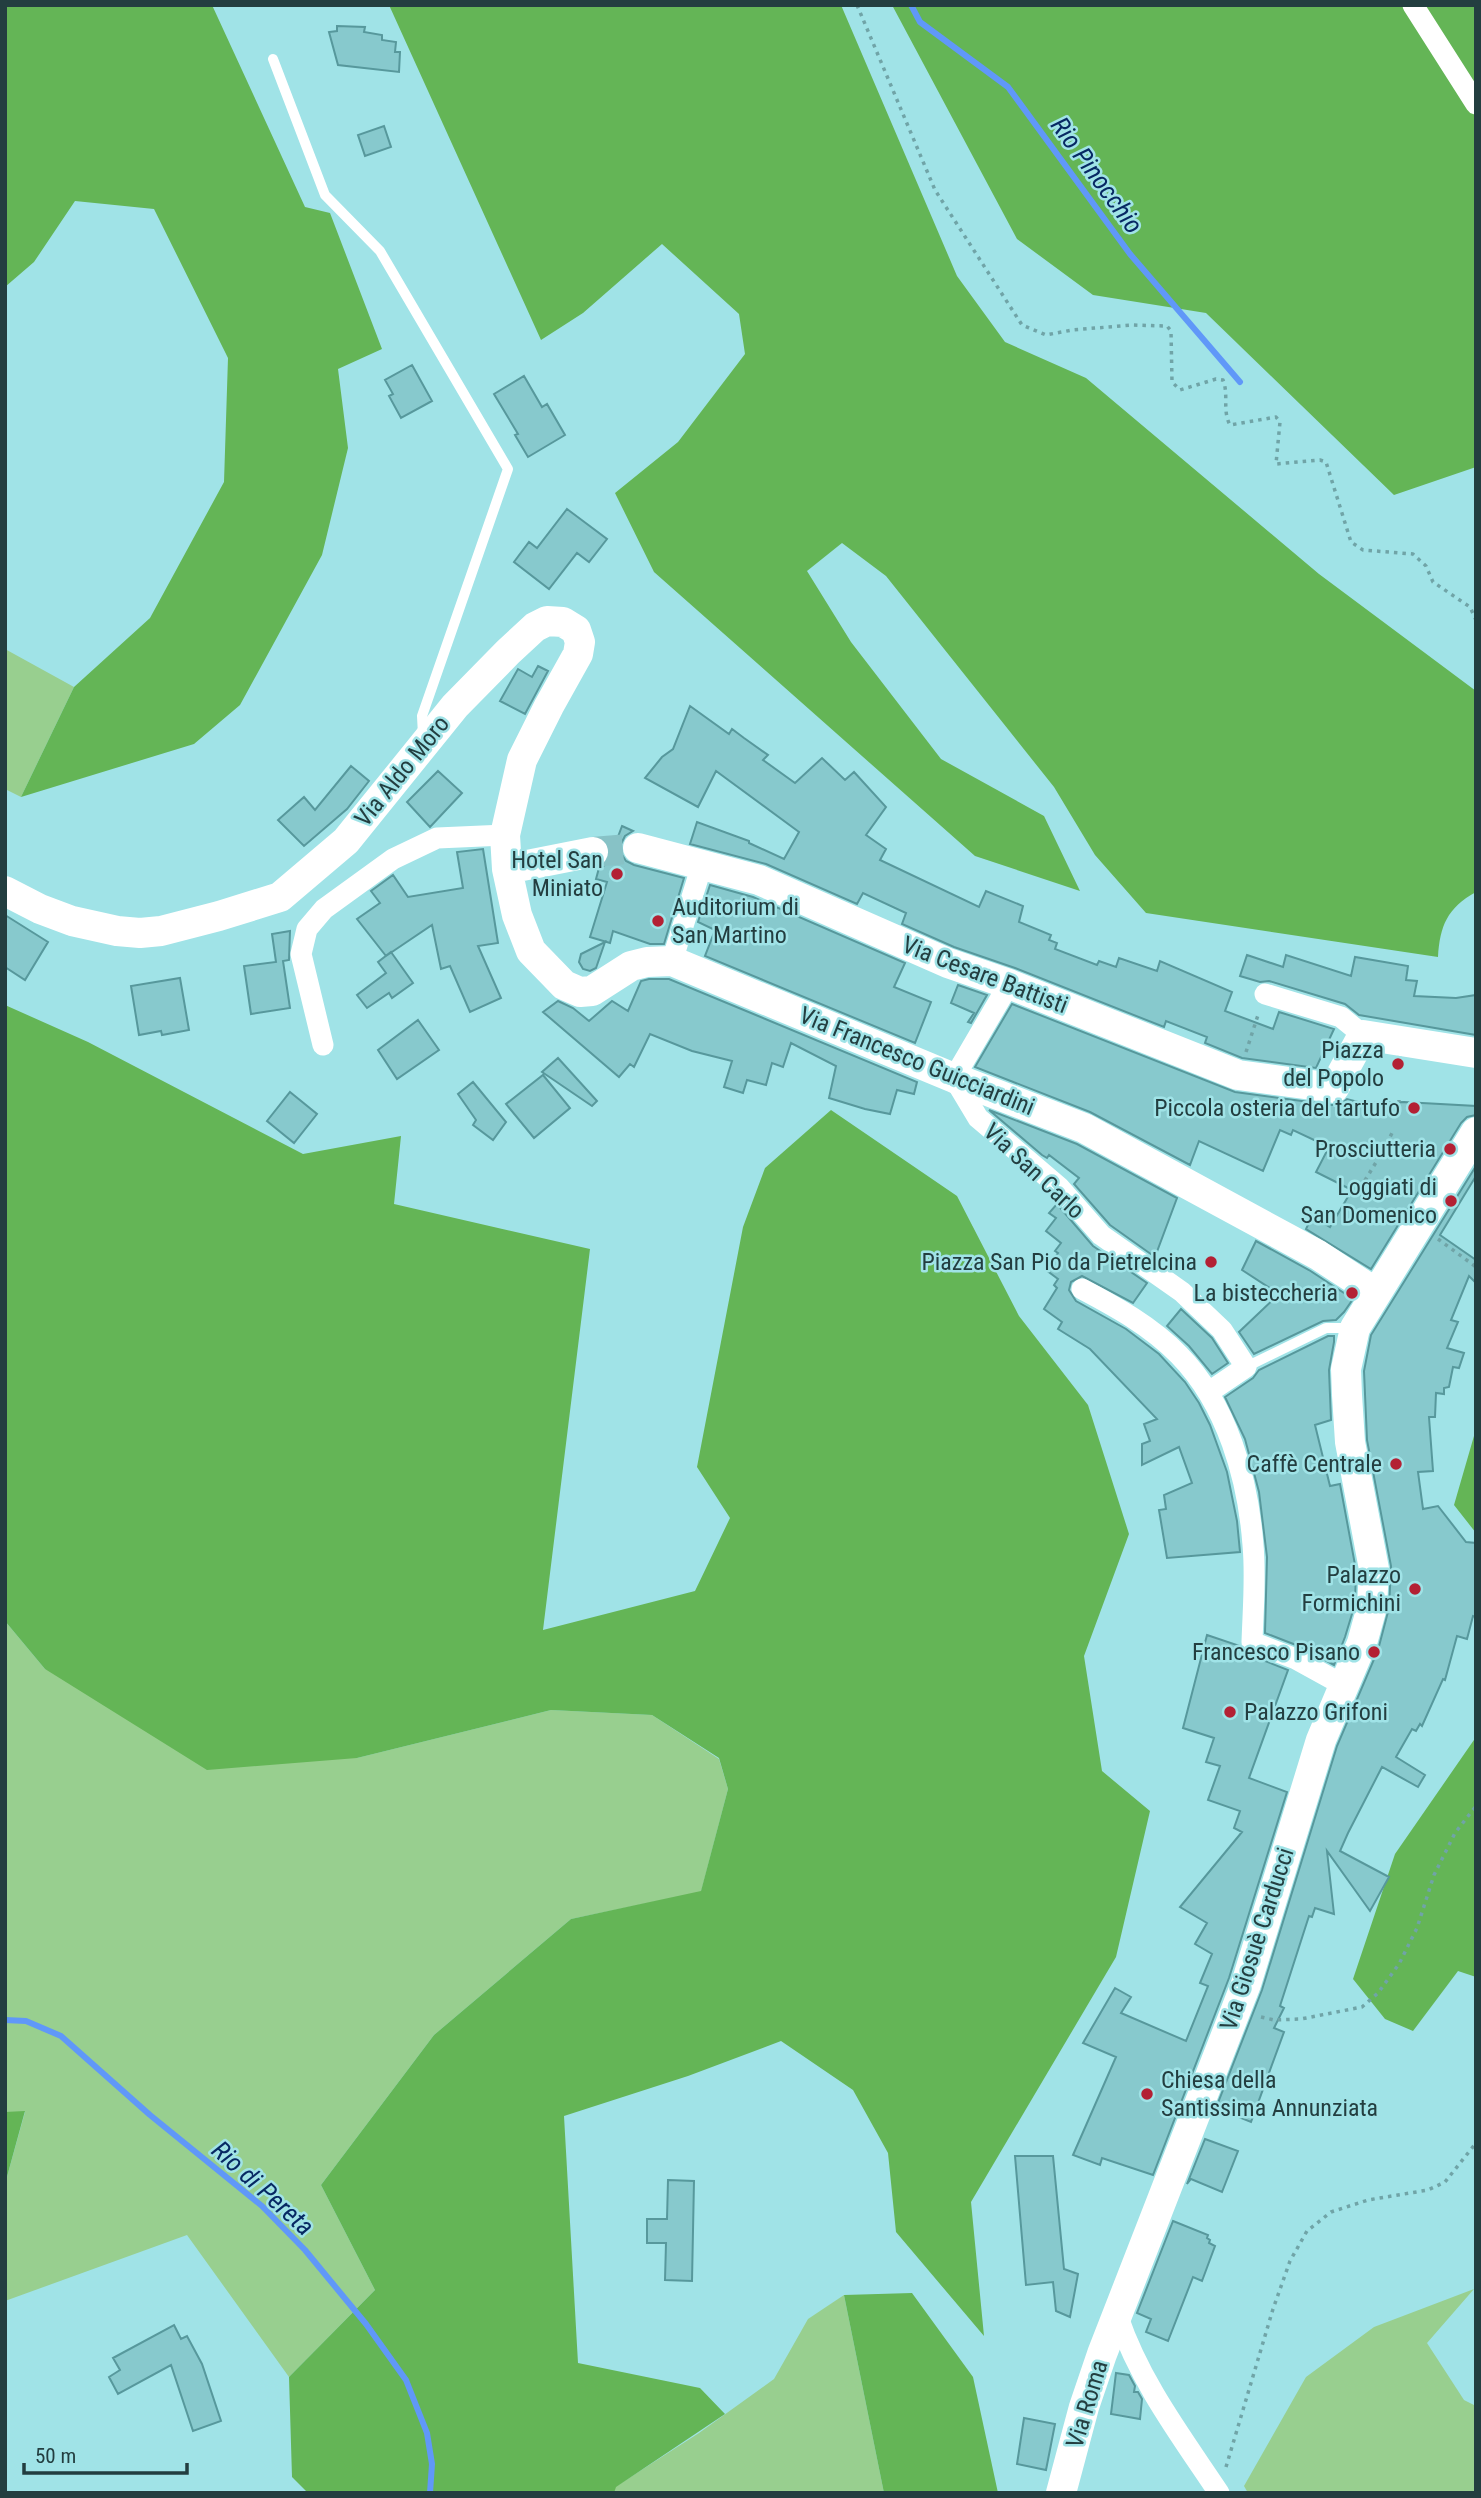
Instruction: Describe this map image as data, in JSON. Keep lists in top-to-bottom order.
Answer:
{
  "streets": {
    "main road": [
      "Via Aldo Moro",
      "Via Cesare Battisti",
      "Via Francesco Guicciardini",
      "Via Giosuè Carducci",
      "Via Roma"
    ],
    "street": ["Via San Carlo"]
  },
  "crossings": [
    ["Via Aldo Moro", "Via Francesco Guicciardini"],
    ["Via Francesco Guicciardini", "Via San Carlo"],
    ["Via Francesco Guicciardini", "Via Giosuè Carducci"],
    ["Via Giosuè Carducci", "Via Roma"]
  ],
  "water": ["Rio Pinocchio", "Rio di Pereta"],
  "places": [
    "Hotel San Miniato",
    "Auditorium di San Martino",
    "Piazza del Popolo",
    "Piccola osteria del tartufo",
    "Prosciutteria",
    "Loggiati di San Domenico",
    "Piazza San Pio da Pietrelcina",
    "La bisteccheria",
    "Caffè Centrale",
    "Palazzo Formichini",
    "Francesco Pisano",
    "Palazzo Grifoni",
    "Chiesa della Santissima Annunziata"
  ],
  "scale_bar": "50 m"
}
